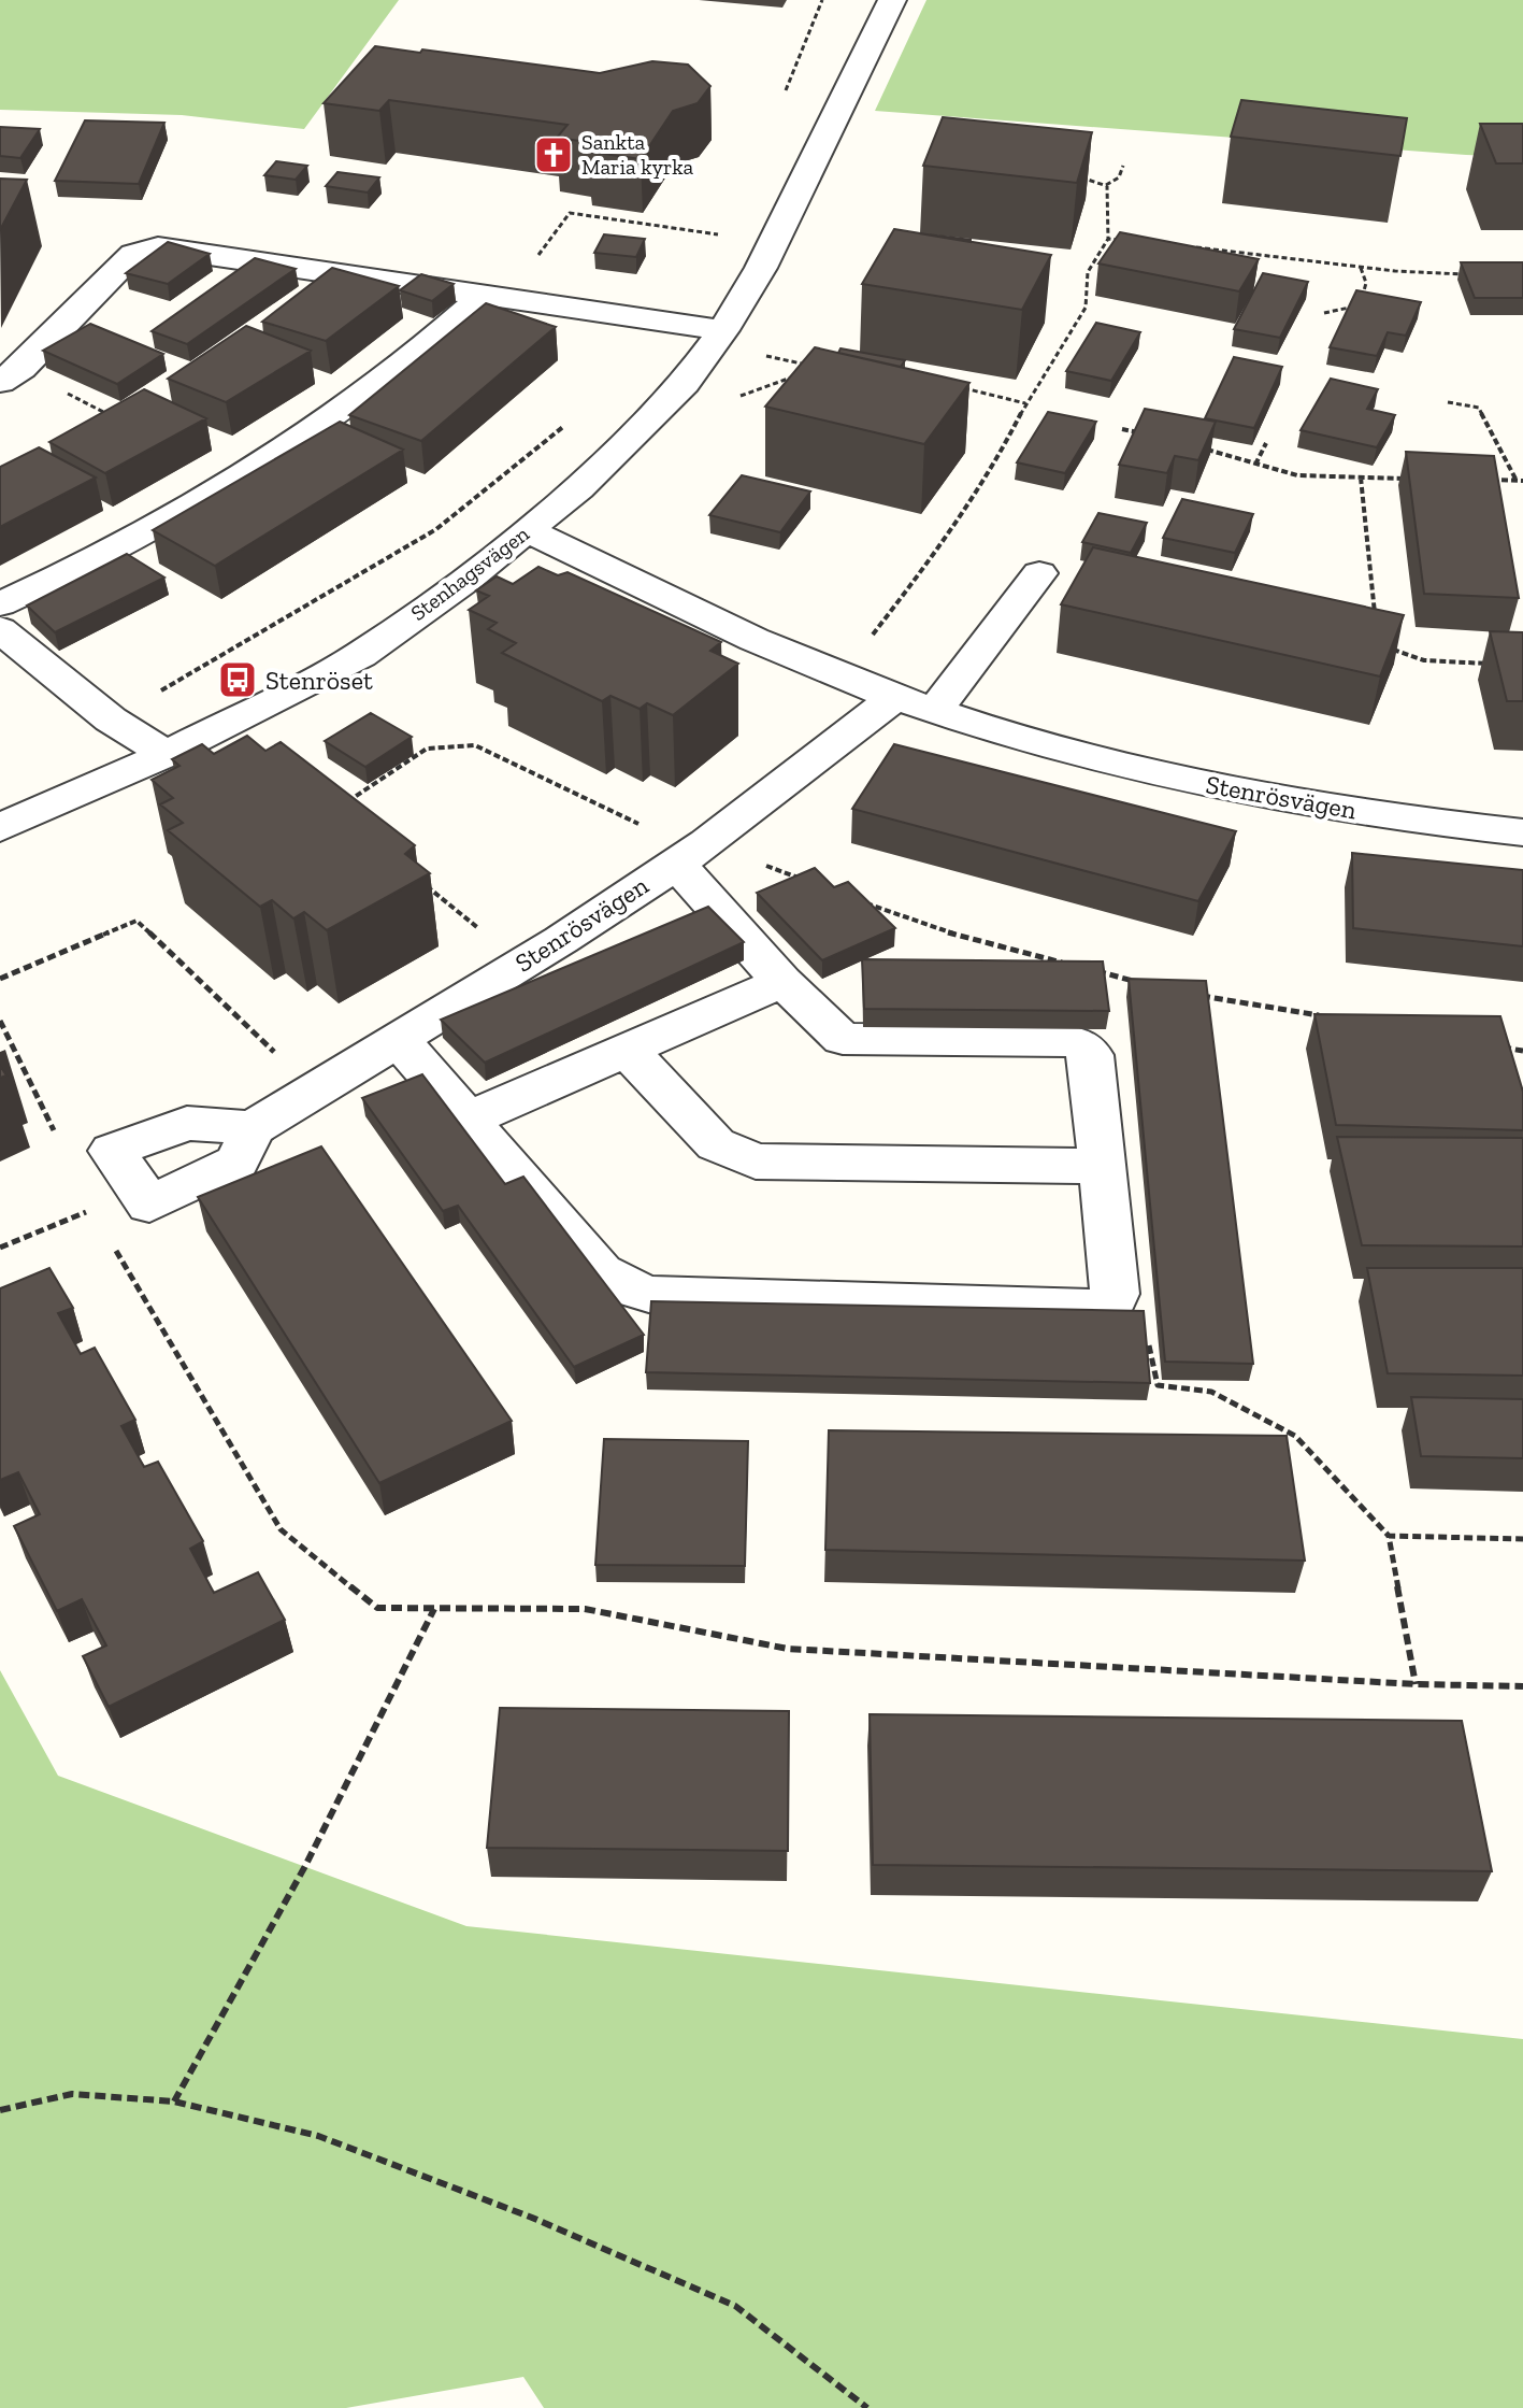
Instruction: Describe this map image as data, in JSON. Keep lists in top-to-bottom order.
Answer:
{
  "streets": {
    "street": ["Stenhagsvägen", "Stenrösvägen"]
  },
  "crossings": [
    ["Stenhagsvägen", "Stenrösvägen"]
  ],
  "places": {
    "church": ["Sankta Maria kyrka"],
    "bus stop": ["Stenröset"]
  }
}
